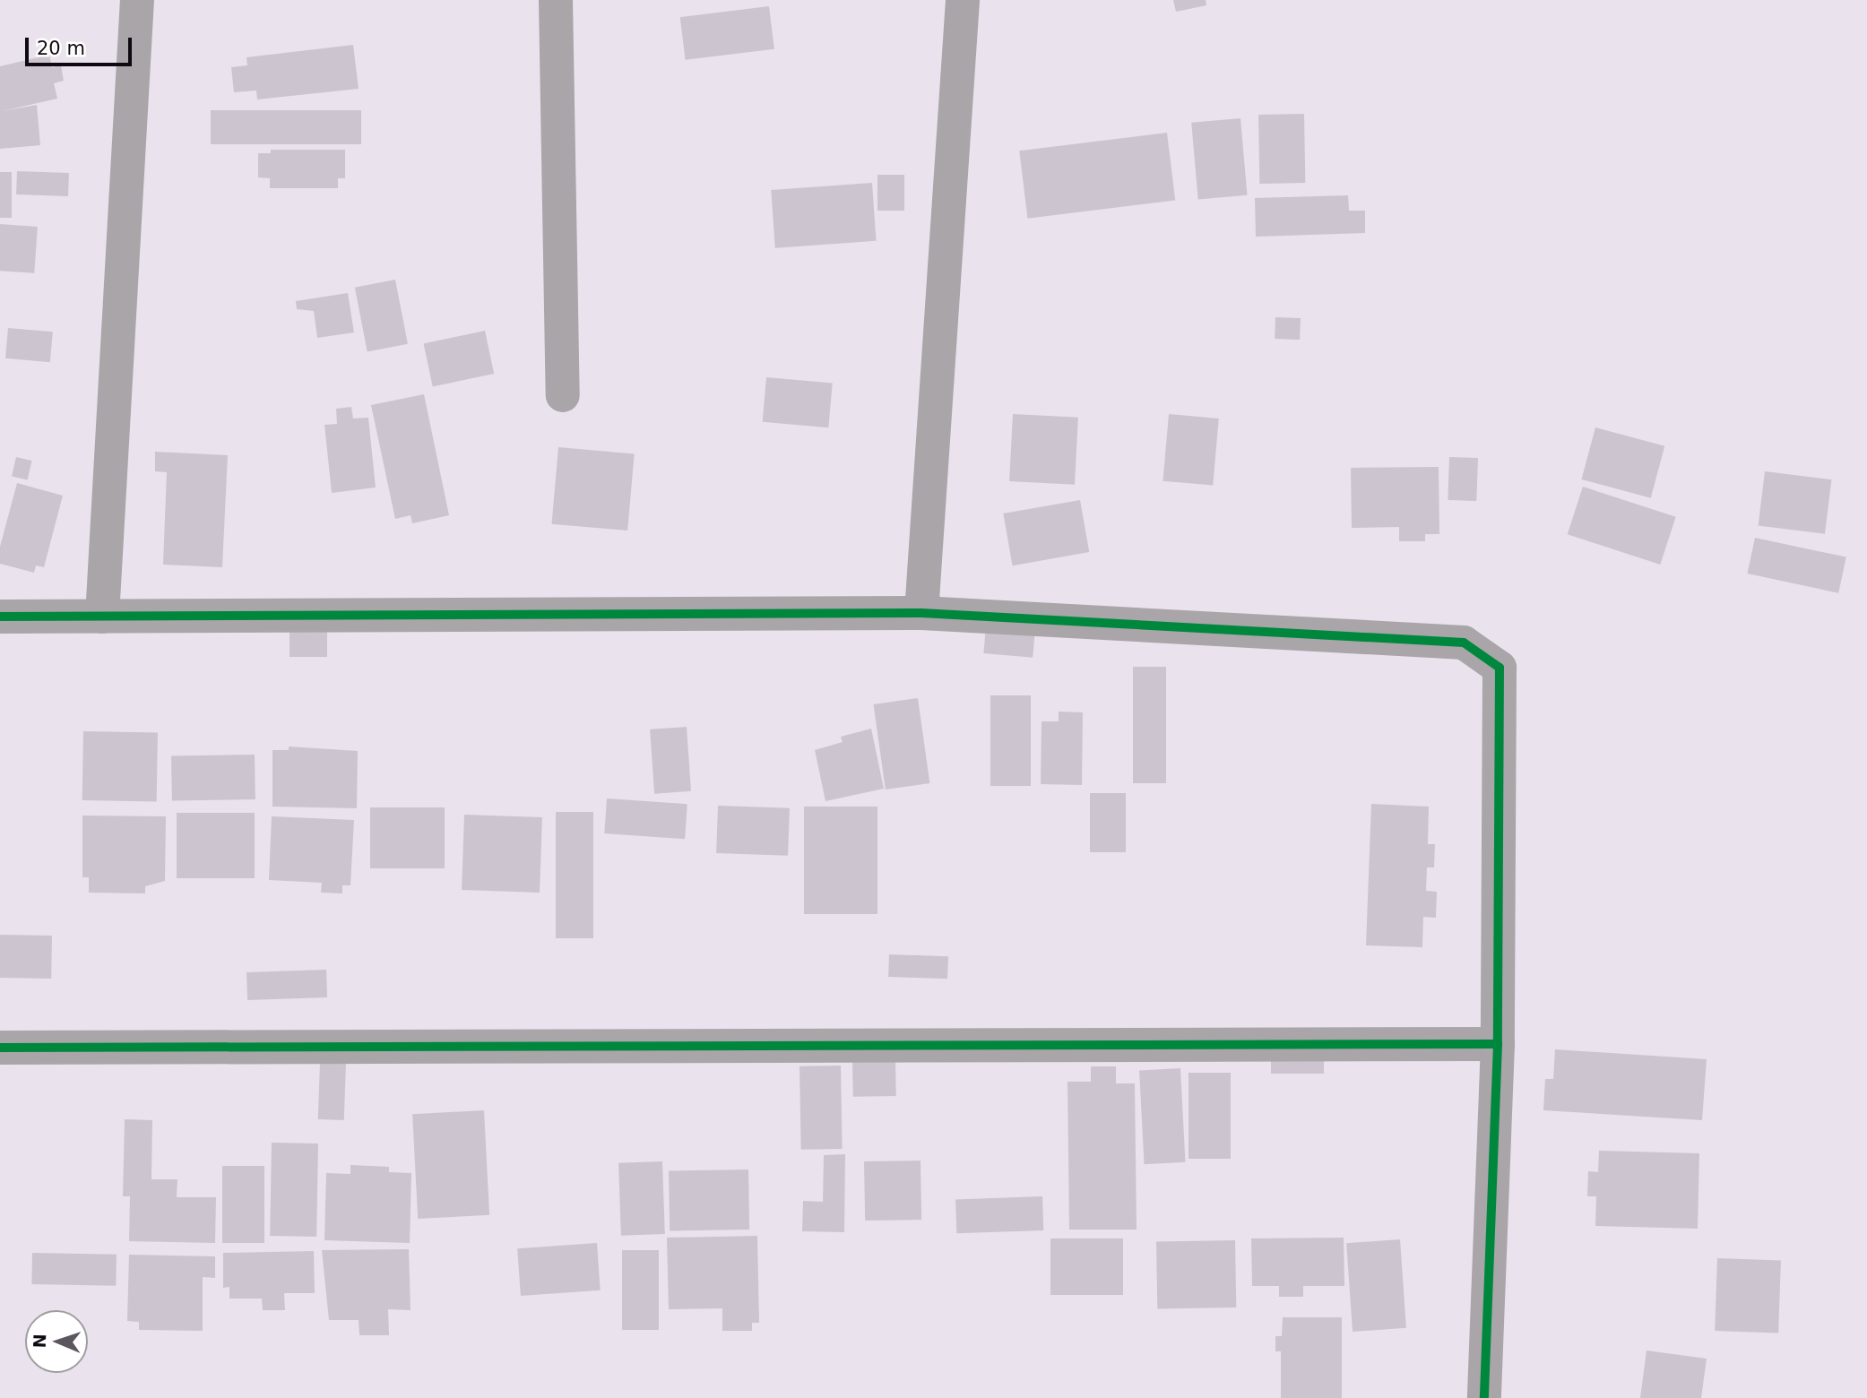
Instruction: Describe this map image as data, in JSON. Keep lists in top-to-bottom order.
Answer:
{
  "scale_bar": "20 m",
  "north": "left"
}
